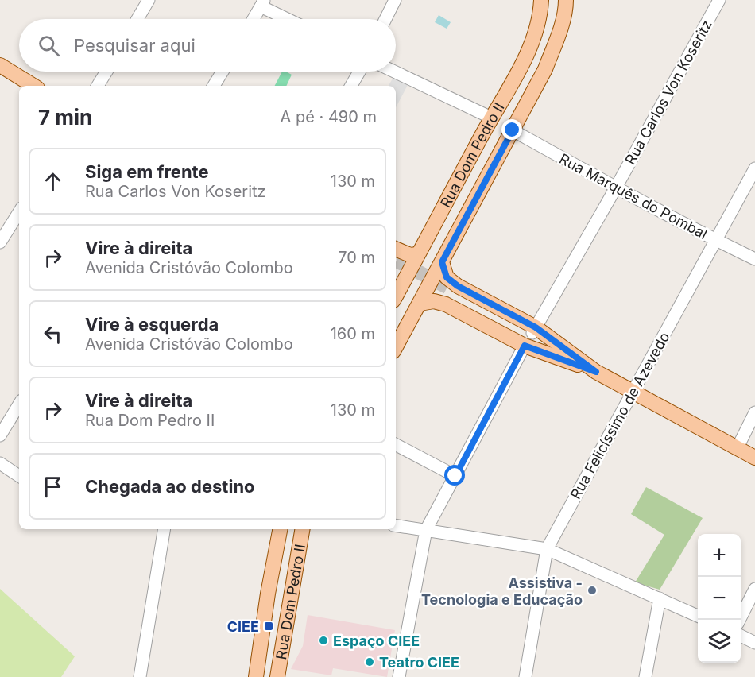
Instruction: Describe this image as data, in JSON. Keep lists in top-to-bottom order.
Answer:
{
  "streets": {
    "main road": ["Rua Dom Pedro II"],
    "street": ["Rua Carlos Von Koseritz", "Rua Marquês do Pombal", "Rua Felicíssimo de Azevedo"]
  },
  "crossings": [
    ["Rua Carlos Von Koseritz", "Rua Marquês do Pombal"],
    ["Rua Dom Pedro II", "Rua Marquês do Pombal"],
    ["Rua Marquês do Pombal", "Rua Felicíssimo de Azevedo"]
  ],
  "places": {
    "other": ["Assistiva - Tecnologia e Educação", "Espaço CIEE", "Teatro CIEE"],
    "transit": ["CIEE"]
  },
  "page": {
    "search": "Pesquisar aqui",
    "heading": ["7 min", "A pé · 490 m"],
    "list": [
      ["Siga em frente", "Rua Carlos Von Koseritz", "130 m"],
      ["Vire à direita", "Avenida Cristóvão Colombo", "70 m"],
      ["Vire à esquerda", "Avenida Cristóvão Colombo", "160 m"],
      ["Vire à direita", "Rua Dom Pedro II", "130 m"],
      "Chegada ao destino"
    ],
    "map_buttons": ["+", "−"]
  }
}
